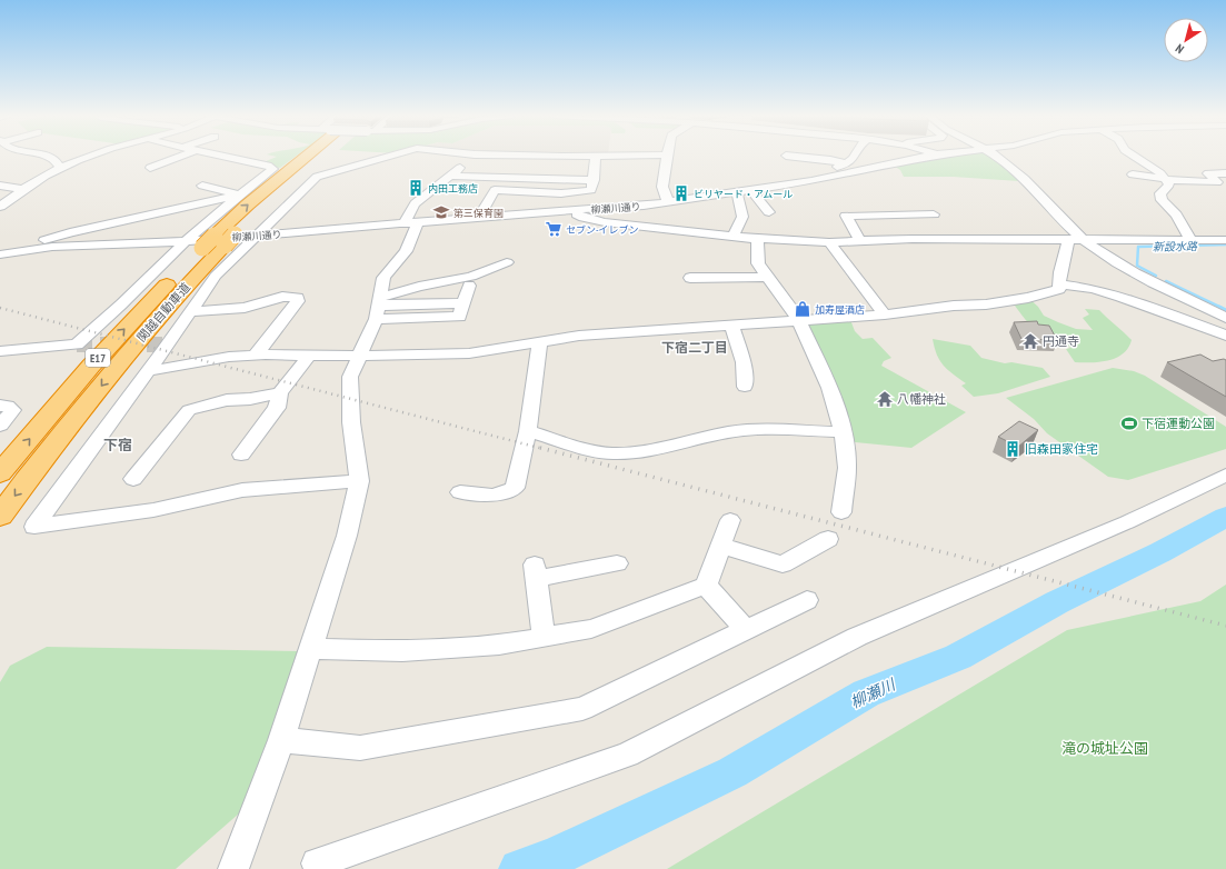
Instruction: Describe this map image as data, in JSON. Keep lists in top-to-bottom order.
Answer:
{
  "streets": {
    "highway": ["関越自動車道", "E17"],
    "street": ["柳瀬川通り"]
  },
  "crossings": [
    ["柳瀬川通り", "関越自動車道"]
  ],
  "districts": ["下宿二丁目", "下宿"],
  "water": ["新設水路", "柳瀬川"],
  "parks": ["滝の城址公園"],
  "places": {
    "building": ["内田工務店", "ビリヤード・アムール", "旧森田家住宅"],
    "school or university": ["第三保育園"],
    "supermarket": ["セブン-イレブン"],
    "shop": ["加寿屋酒店"],
    "temple": ["円通寺", "八幡神社"],
    "sports": ["下宿運動公園"]
  },
  "north": "bottom left"
}
